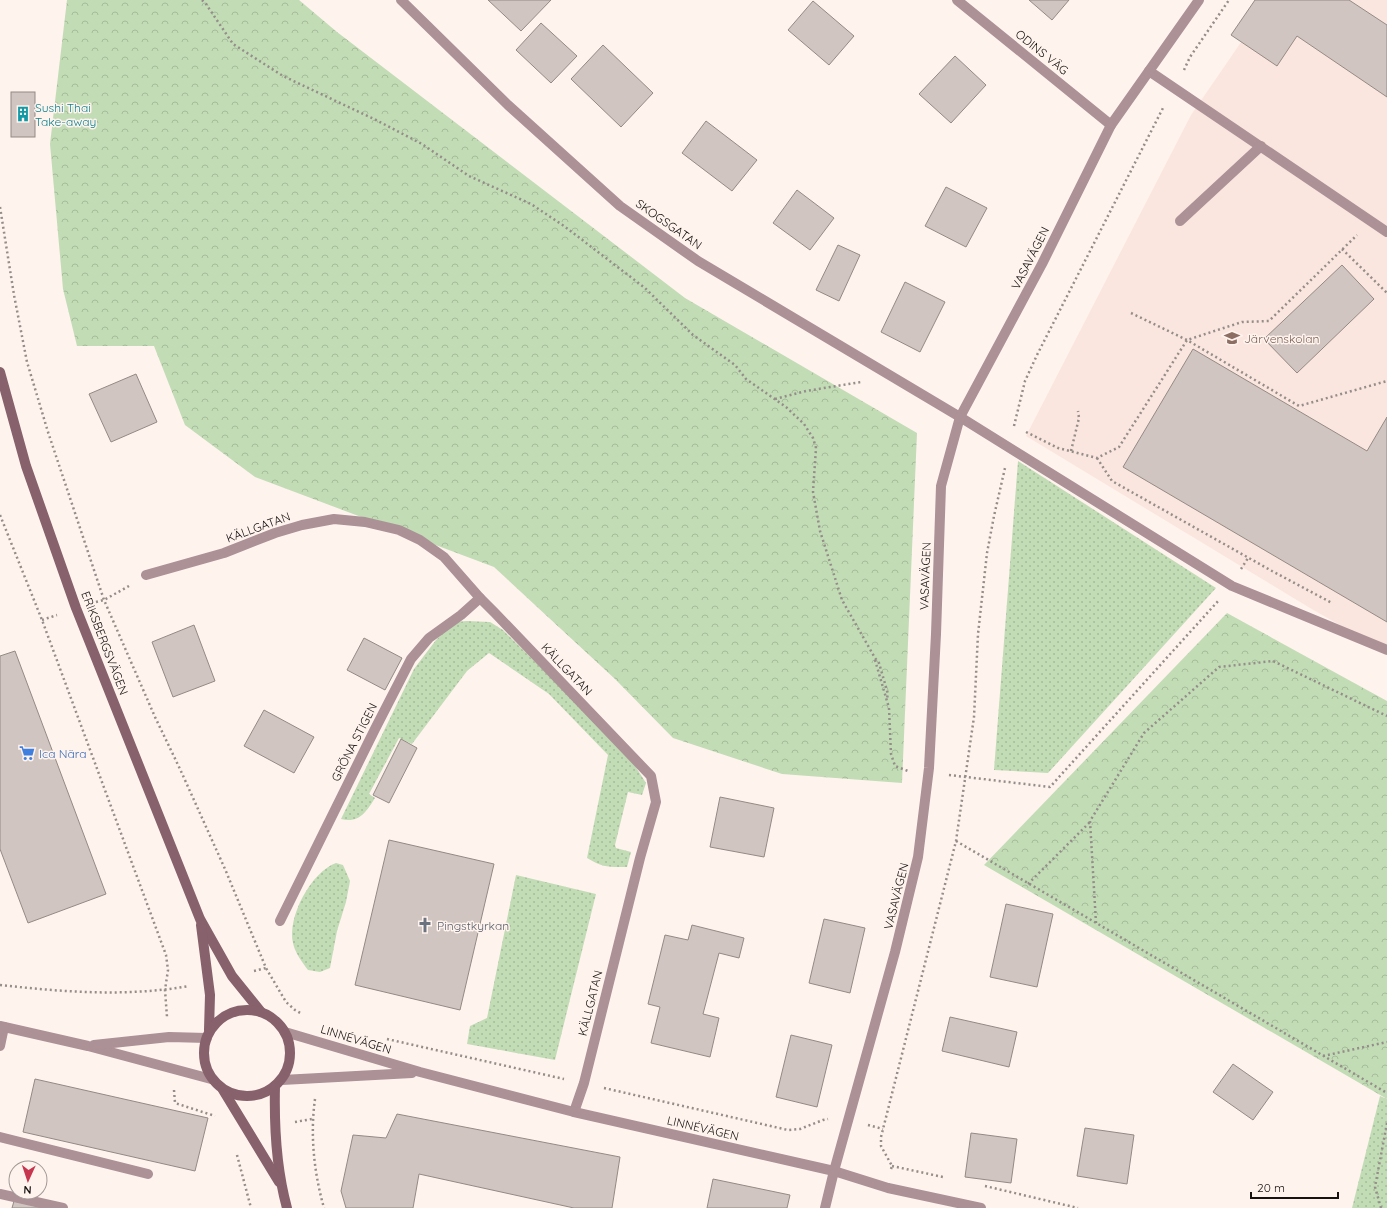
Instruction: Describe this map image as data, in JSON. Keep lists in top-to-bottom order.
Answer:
{
  "streets": {
    "main road": ["ERIKSBERGSVÄGEN"],
    "street": [
      "ODINS VÄG",
      "SKOGSGATAN",
      "VASAVÄGEN",
      "KÄLLGATAN",
      "GRÖNA STIGEN",
      "LINNÉVÄGEN"
    ]
  },
  "crossings": [
    ["ODINS VÄG", "VASAVÄGEN"],
    ["SKOGSGATAN", "VASAVÄGEN"],
    ["VASAVÄGEN", "LINNÉVÄGEN"],
    ["KÄLLGATAN", "GRÖNA STIGEN"],
    ["KÄLLGATAN", "LINNÉVÄGEN"],
    ["ERIKSBERGSVÄGEN", "LINNÉVÄGEN"]
  ],
  "places": {
    "building": ["Sushi Thai Take-away"],
    "school or university": ["Järvenskolan"],
    "supermarket": ["Ica Nära"],
    "church": ["Pingstkyrkan"]
  },
  "scale_bar": "20 m",
  "north": "bottom"
}
